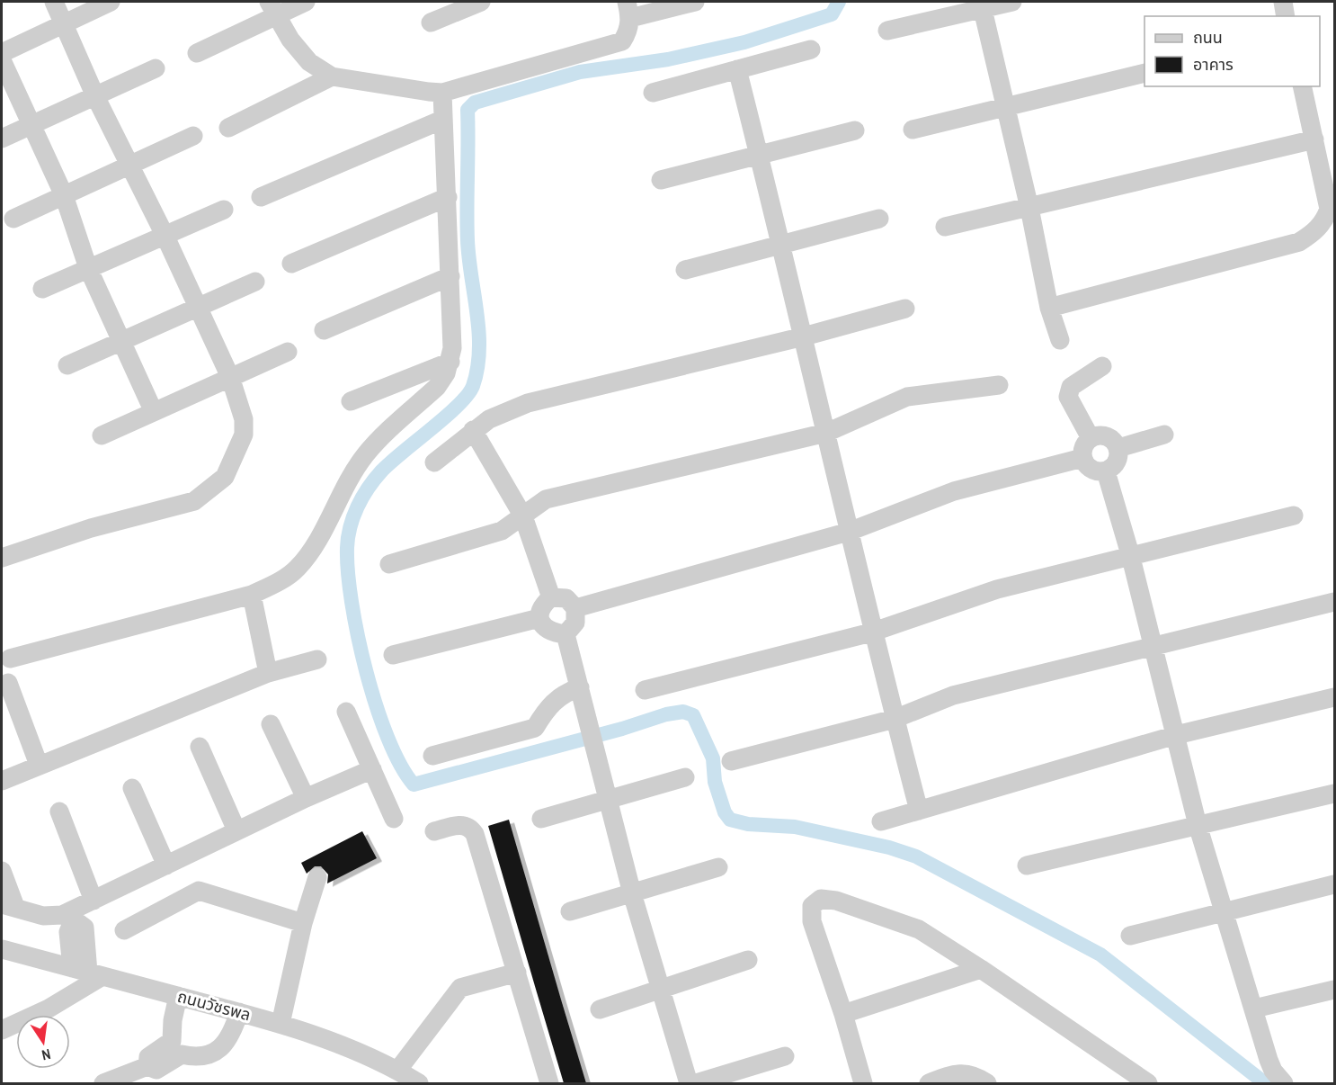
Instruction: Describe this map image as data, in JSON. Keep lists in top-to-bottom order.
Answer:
{
  "streets": {
    "street": ["ถนนวัชรพล"]
  },
  "legend": ["ถนน", "อาคาร"],
  "north": "bottom"
}
